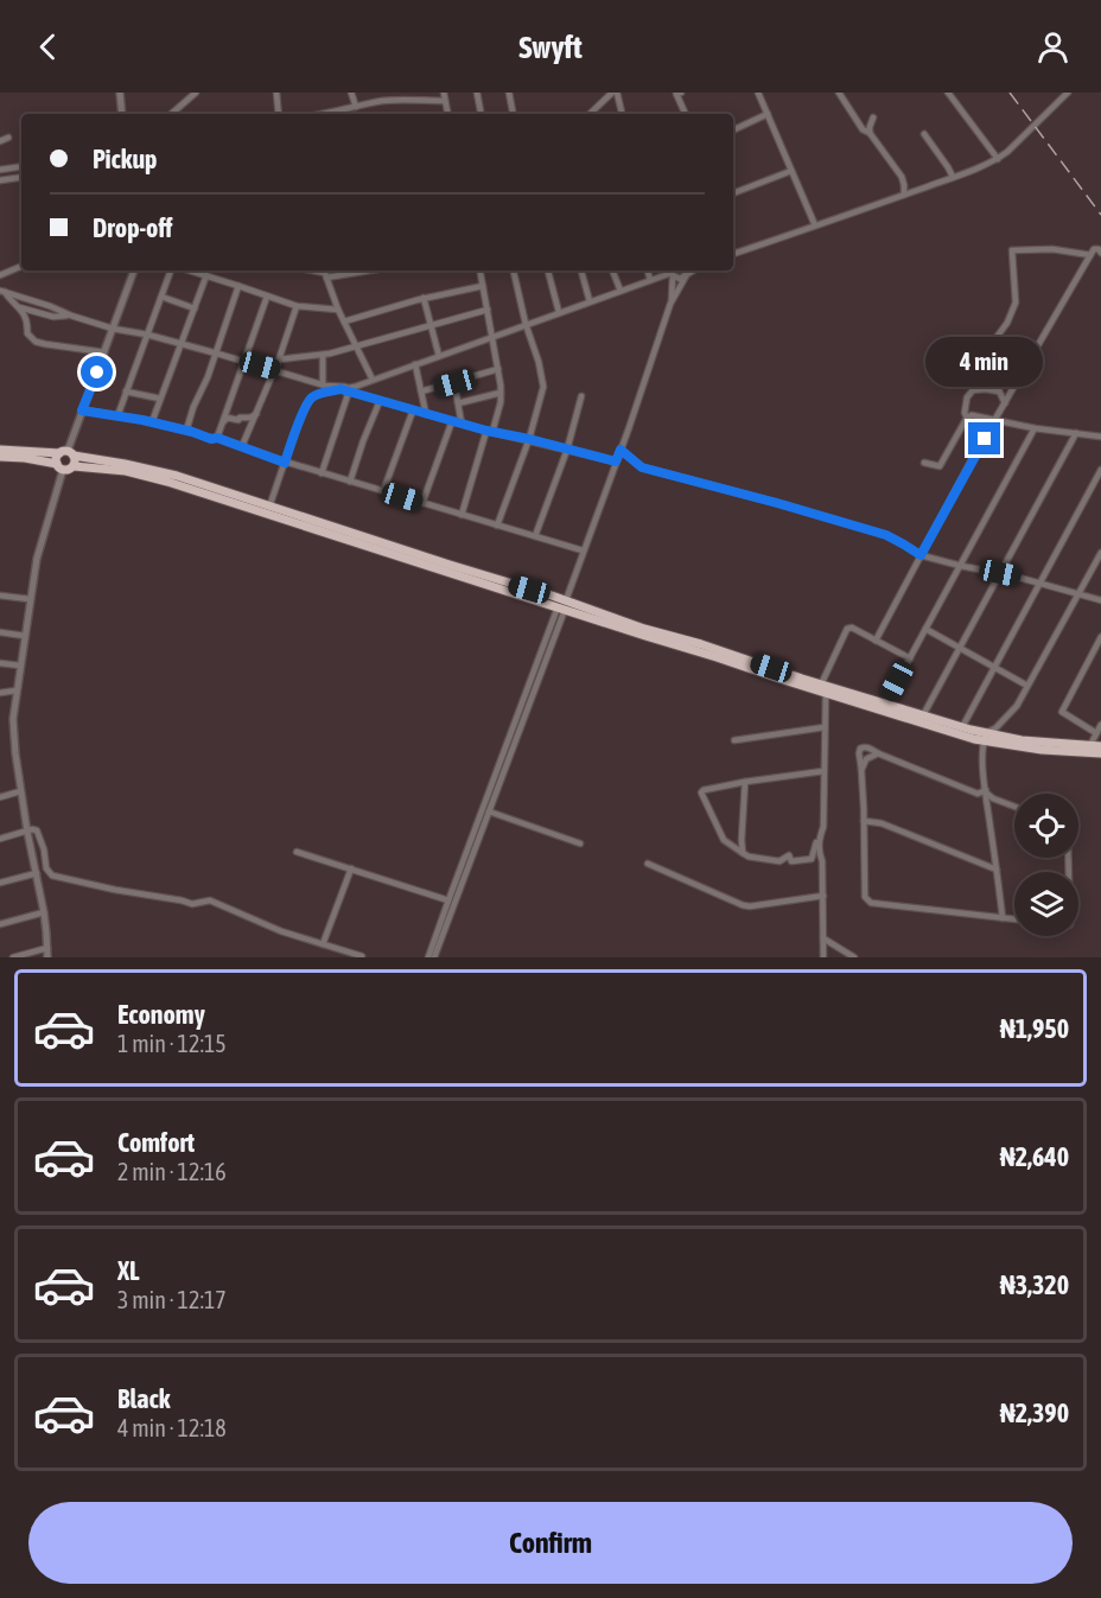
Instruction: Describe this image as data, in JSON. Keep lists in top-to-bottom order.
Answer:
{
  "page": {
    "header": "Swyft",
    "banner": ["Pickup", "Drop-off"],
    "bubble": "4 min",
    "list": [
      {
        "name": "Economy",
        "note": "1 min · 12:15",
        "value": "₦1,950"
      },
      {
        "name": "Comfort",
        "note": "2 min · 12:16",
        "value": "₦2,640"
      },
      {
        "name": "XL",
        "note": "3 min · 12:17",
        "value": "₦3,320"
      },
      {
        "name": "Black",
        "note": "4 min · 12:18",
        "value": "₦2,390"
      }
    ],
    "buttons": "Confirm"
  }
}
